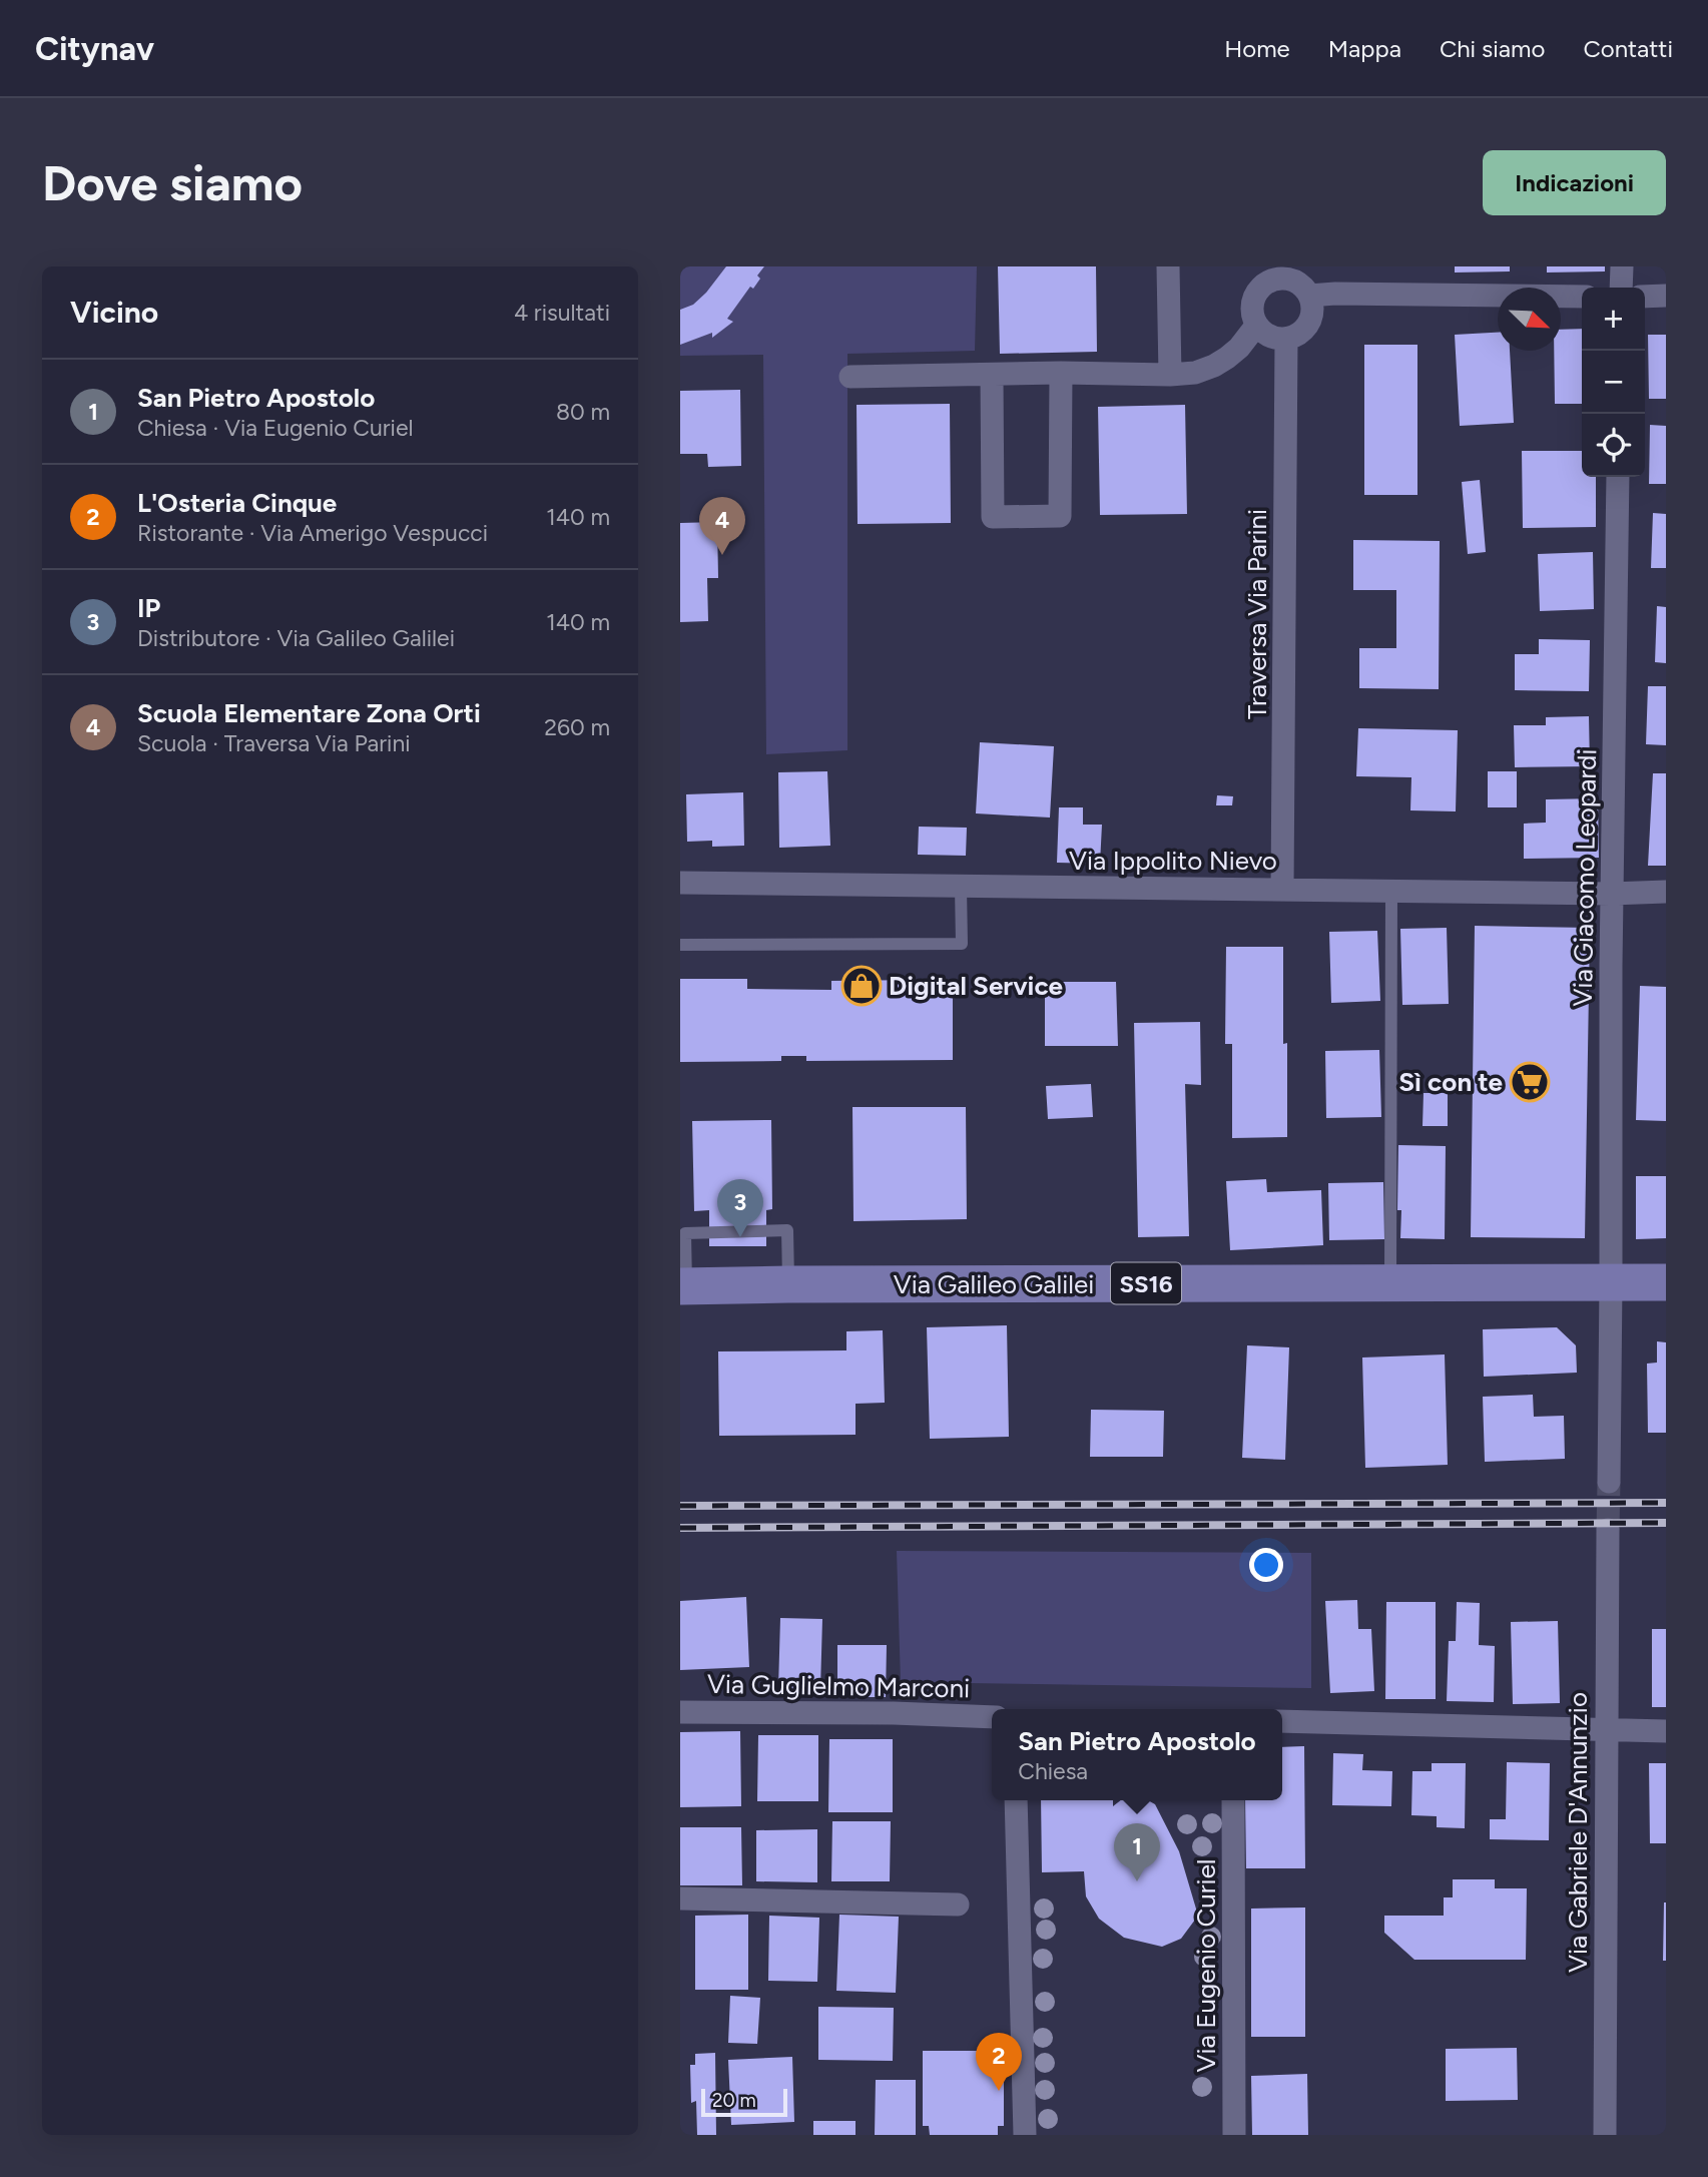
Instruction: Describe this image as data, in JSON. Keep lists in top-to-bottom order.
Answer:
{
  "streets": {
    "main road": ["SS16", "Via Galileo Galilei"],
    "street": [
      "Traversa Via Parini",
      "Via Ippolito Nievo",
      "Via Giacomo Leopardi",
      "Via Guglielmo Marconi",
      "Via Gabriele D'Annunzio",
      "Via Eugenio Curiel"
    ]
  },
  "crossings": [
    ["Traversa Via Parini", "Via Ippolito Nievo"],
    ["Via Ippolito Nievo", "Via Giacomo Leopardi"],
    ["Via Giacomo Leopardi", "Via Galileo Galilei"]
  ],
  "places": {
    "shop": ["Digital Service"],
    "supermarket": ["Sì con te"]
  },
  "scale_bar": "20 m",
  "north": "bottom right",
  "page": {
    "header": "Citynav",
    "nav": [
      "Home",
      "Mappa",
      "Chi siamo",
      "Contatti"
    ],
    "buttons": "Indicazioni",
    "title": "Dove siamo",
    "heading": ["Vicino", "4 risultati"],
    "map_buttons": ["+", "−"],
    "list": [
      {
        "mark": "1",
        "name": "San Pietro Apostolo",
        "note": "Chiesa · Via Eugenio Curiel",
        "value": "80 m"
      },
      {
        "mark": "2",
        "name": "L'Osteria Cinque",
        "note": "Ristorante · Via Amerigo Vespucci",
        "value": "140 m"
      },
      {
        "mark": "3",
        "name": "IP",
        "note": "Distributore · Via Galileo Galilei",
        "value": "140 m"
      },
      {
        "mark": "4",
        "name": "Scuola Elementare Zona Orti",
        "note": "Scuola · Traversa Via Parini",
        "value": "260 m"
      }
    ],
    "pins": [
      "4",
      "3",
      "1",
      "2"
    ],
    "popup": ["San Pietro Apostolo", "Chiesa"],
    "scale": "20 m"
  }
}
